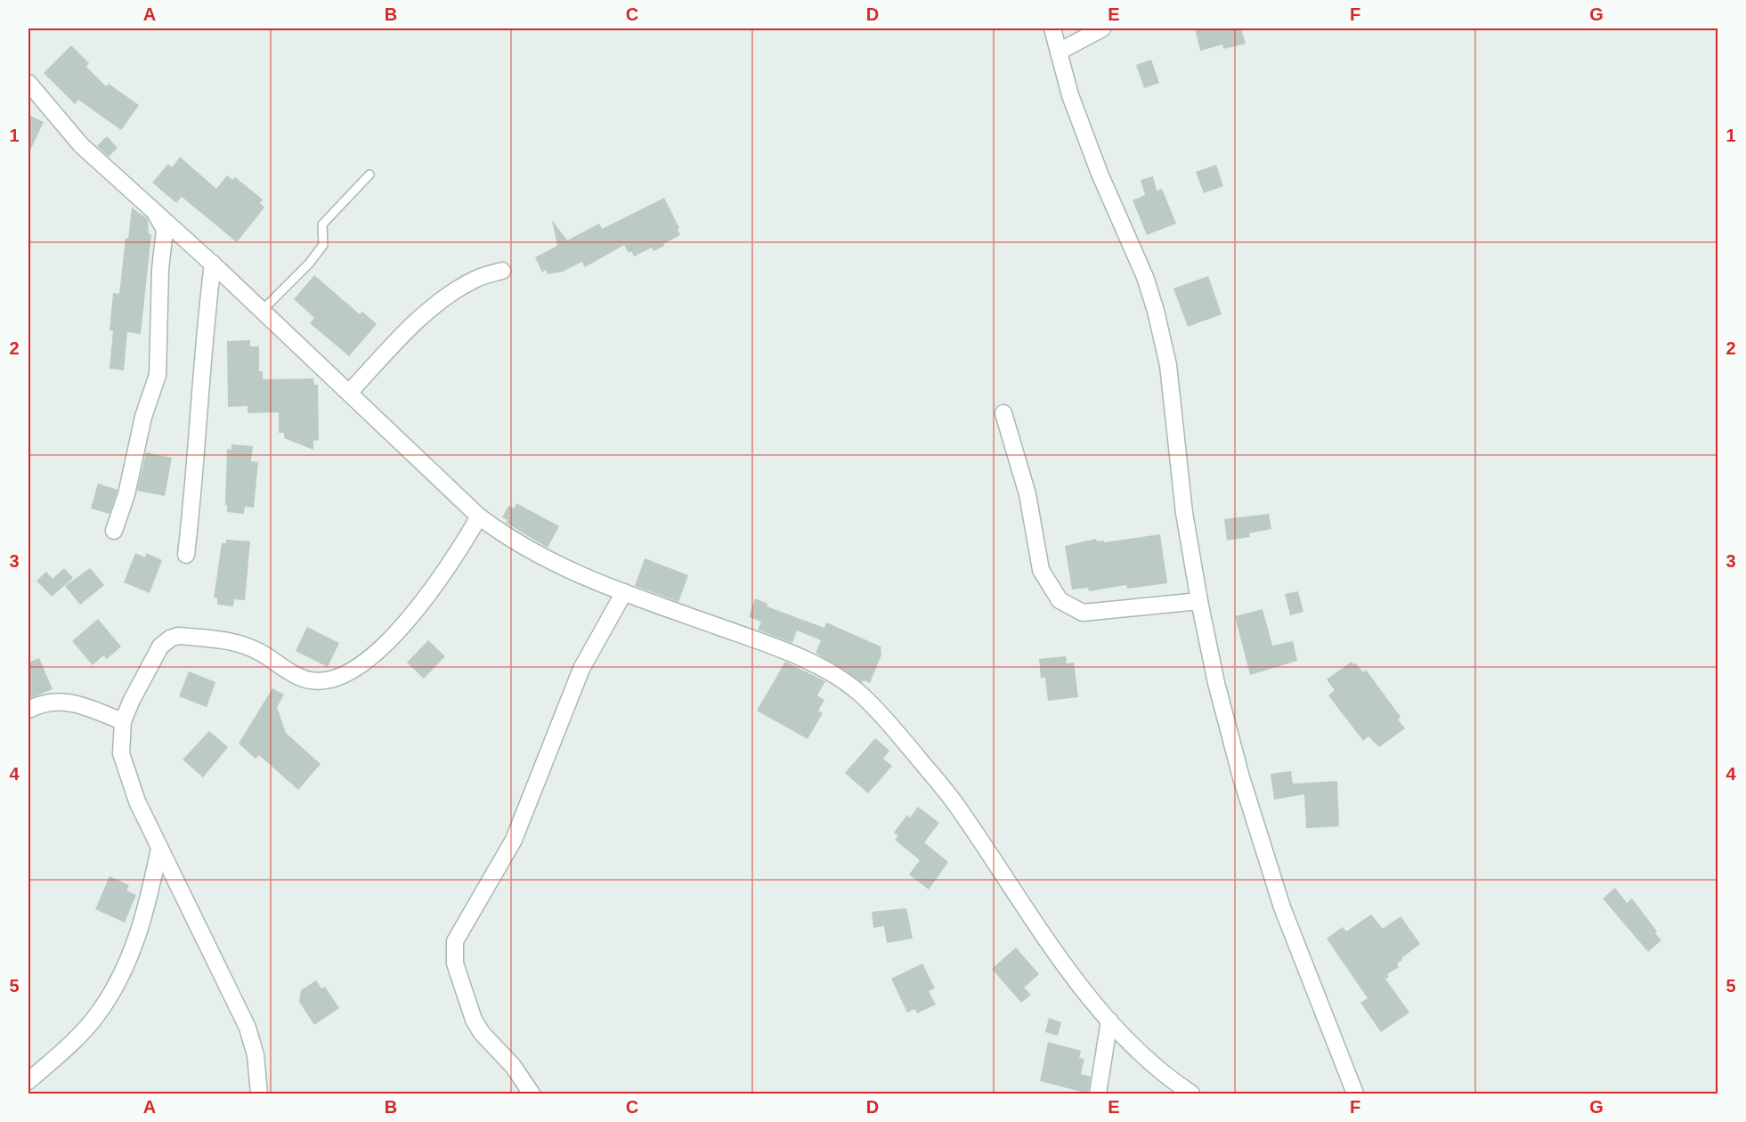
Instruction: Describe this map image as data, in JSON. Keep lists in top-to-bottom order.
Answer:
{
  "grid": {
    "columns": [
      "A",
      "B",
      "C",
      "D",
      "E",
      "F",
      "G"
    ],
    "rows": [
      "1",
      "2",
      "3",
      "4",
      "5"
    ]
  }
}
